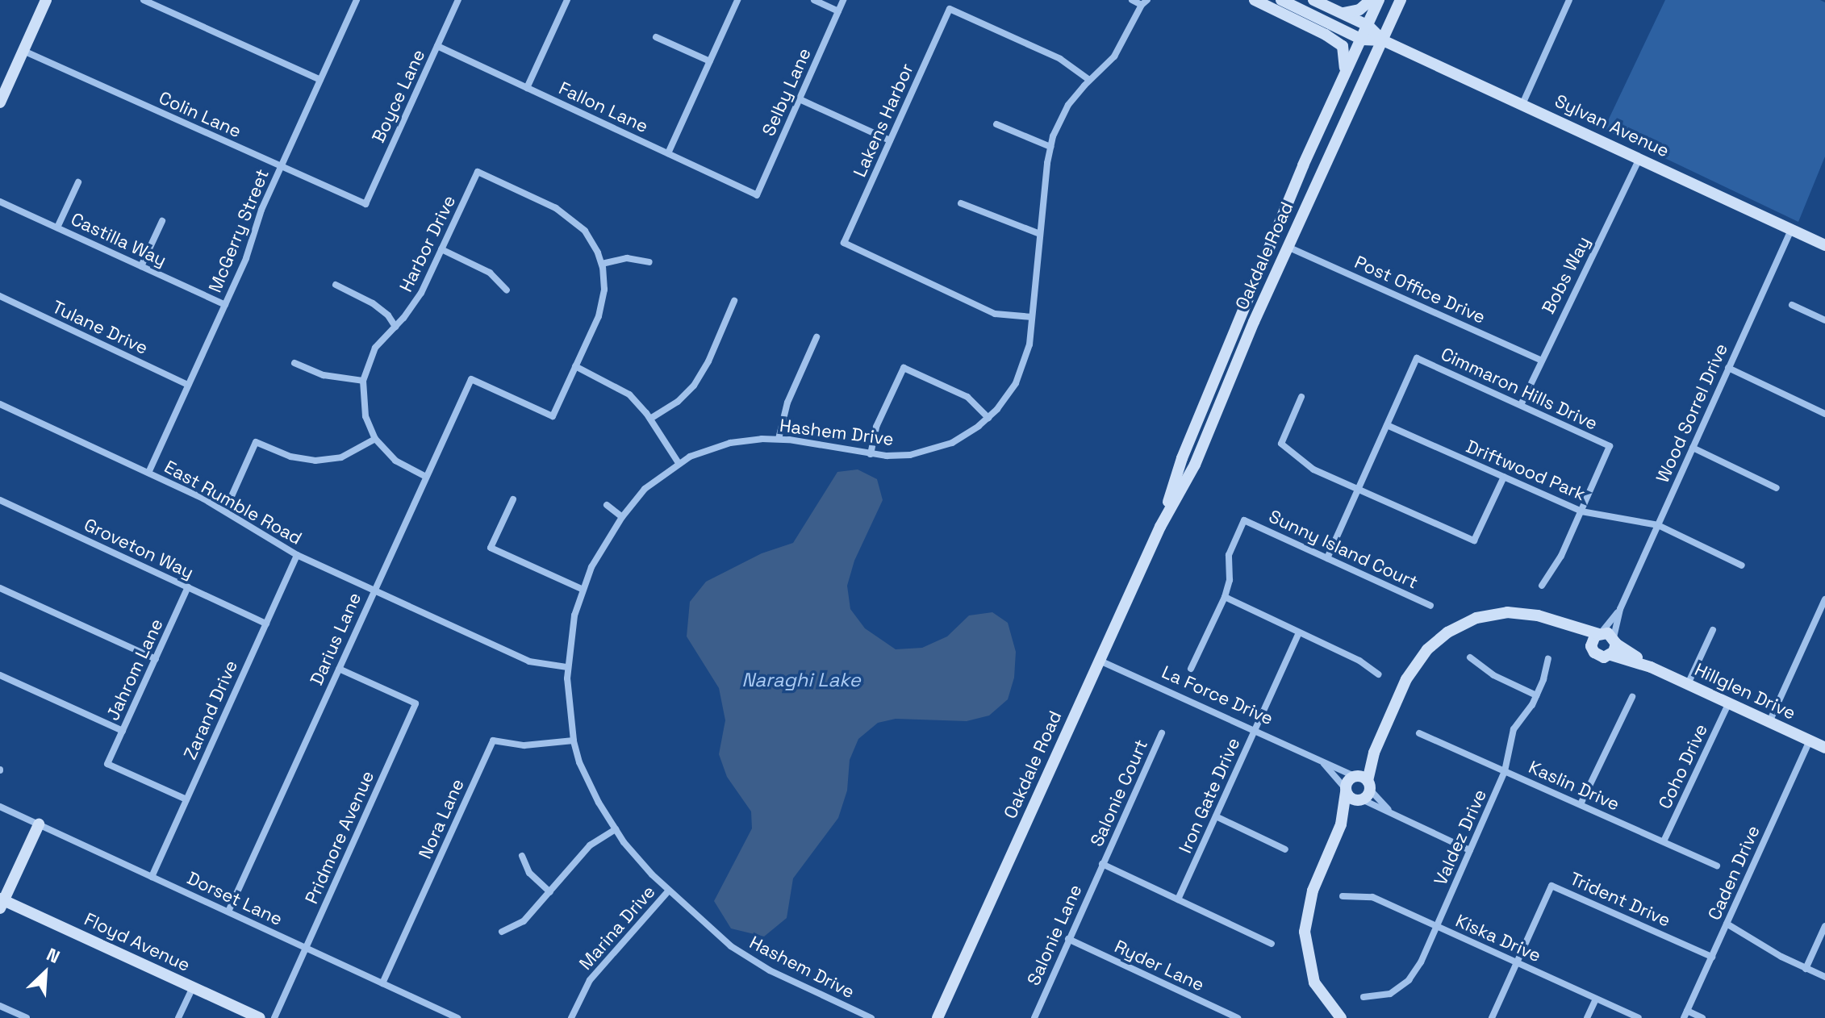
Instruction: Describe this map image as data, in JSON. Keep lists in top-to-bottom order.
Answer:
{
  "streets": {
    "main road": [
      "Sylvan Avenue",
      "Oakdale Road",
      "Hillglen Drive",
      "La Force Drive",
      "Floyd Avenue"
    ],
    "street": [
      "Selby Lane",
      "Boyce Lane",
      "Fallon Lane",
      "Colin Lane",
      "Lakens Harbor",
      "McGerry Street",
      "Castilla Way",
      "Harbor Drive",
      "Bobs Way",
      "Post Office Drive",
      "Tulane Drive",
      "Cimmaron Hills Drive",
      "Wood Sorrel Drive",
      "Hashem Drive",
      "Driftwood Park",
      "East Rumble Road",
      "Groveton Way",
      "Sunny Island Court",
      "Darius Lane",
      "Jahrom Lane",
      "Zarand Drive",
      "Coho Drive",
      "Kaslin Drive",
      "Salonie Court",
      "Iron Gate Drive",
      "Nora Lane",
      "Pridmore Avenue",
      "Valdez Drive",
      "Caden Drive",
      "Dorset Lane",
      "Trident Drive",
      "Marina Drive",
      "Salonie Lane",
      "Kiska Drive",
      "Ryder Lane"
    ]
  },
  "crossings": [
    ["Selby Lane", "Fallon Lane"],
    ["Boyce Lane", "Fallon Lane"],
    ["Boyce Lane", "Colin Lane"],
    ["Colin Lane", "McGerry Street"],
    ["Lakens Harbor", "Hashem Drive"],
    ["Sylvan Avenue", "Oakdale Road"],
    ["Sylvan Avenue", "Bobs Way"],
    ["Sylvan Avenue", "Wood Sorrel Drive"],
    ["McGerry Street", "Castilla Way"],
    ["McGerry Street", "Tulane Drive"],
    ["McGerry Street", "East Rumble Road"],
    ["Harbor Drive", "Darius Lane"],
    ["Oakdale Road", "Post Office Drive"],
    ["Oakdale Road", "La Force Drive"],
    ["Bobs Way", "Post Office Drive"],
    ["Bobs Way", "Cimmaron Hills Drive"],
    ["Cimmaron Hills Drive", "Driftwood Park"],
    ["Wood Sorrel Drive", "Driftwood Park"],
    ["Wood Sorrel Drive", "Hillglen Drive"],
    ["Hashem Drive", "East Rumble Road"],
    ["Hashem Drive", "Nora Lane"],
    ["Hashem Drive", "Marina Drive"],
    ["East Rumble Road", "Darius Lane"],
    ["East Rumble Road", "Zarand Drive"],
    ["Groveton Way", "Jahrom Lane"],
    ["Groveton Way", "Zarand Drive"],
    ["Darius Lane", "Pridmore Avenue"],
    ["Darius Lane", "Dorset Lane"],
    ["Jahrom Lane", "Zarand Drive"],
    ["Hillglen Drive", "La Force Drive"],
    ["Hillglen Drive", "Coho Drive"],
    ["Hillglen Drive", "Caden Drive"],
    ["La Force Drive", "Iron Gate Drive"],
    ["La Force Drive", "Valdez Drive"],
    ["Zarand Drive", "Dorset Lane"],
    ["Coho Drive", "Kaslin Drive"],
    ["Kaslin Drive", "Valdez Drive"],
    ["Salonie Court", "Salonie Lane"],
    ["Nora Lane", "Dorset Lane"],
    ["Pridmore Avenue", "Dorset Lane"],
    ["Valdez Drive", "Kiska Drive"],
    ["Caden Drive", "Trident Drive"],
    ["Trident Drive", "Kiska Drive"],
    ["Salonie Lane", "Ryder Lane"]
  ],
  "water": ["Naraghi Lake"],
  "north": "top right"
}
